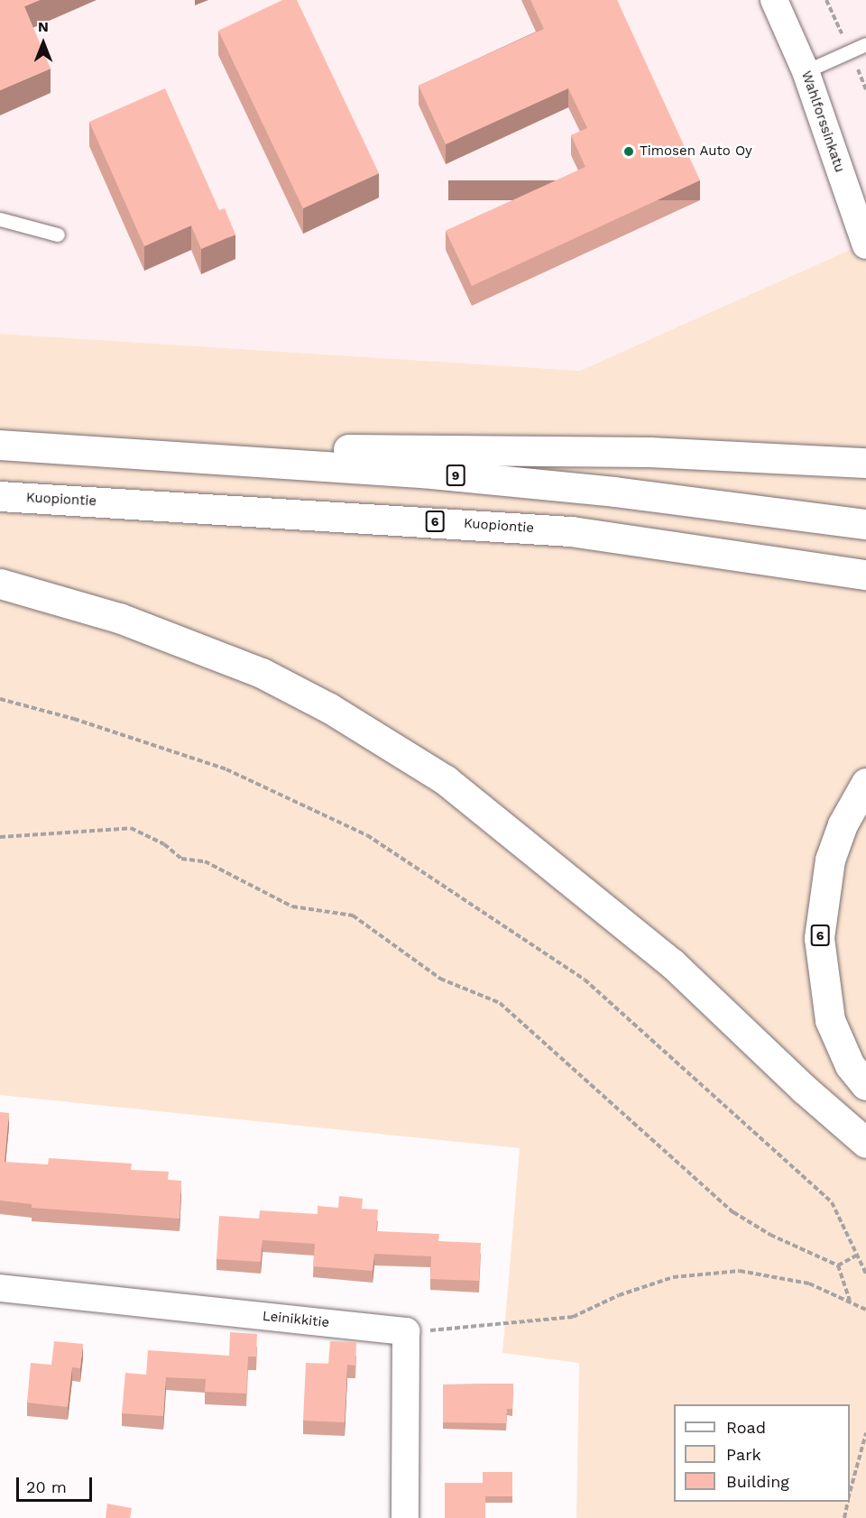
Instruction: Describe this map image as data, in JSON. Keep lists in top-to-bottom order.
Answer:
{
  "streets": {
    "highway": ["9", "Kuopiontie", "6"],
    "street": ["Wahlforssinkatu", "Leinikkitie"]
  },
  "places": ["Timosen Auto Oy"],
  "legend": ["Road", "Park", "Building"],
  "scale_bar": "20 m",
  "north": "top"
}
